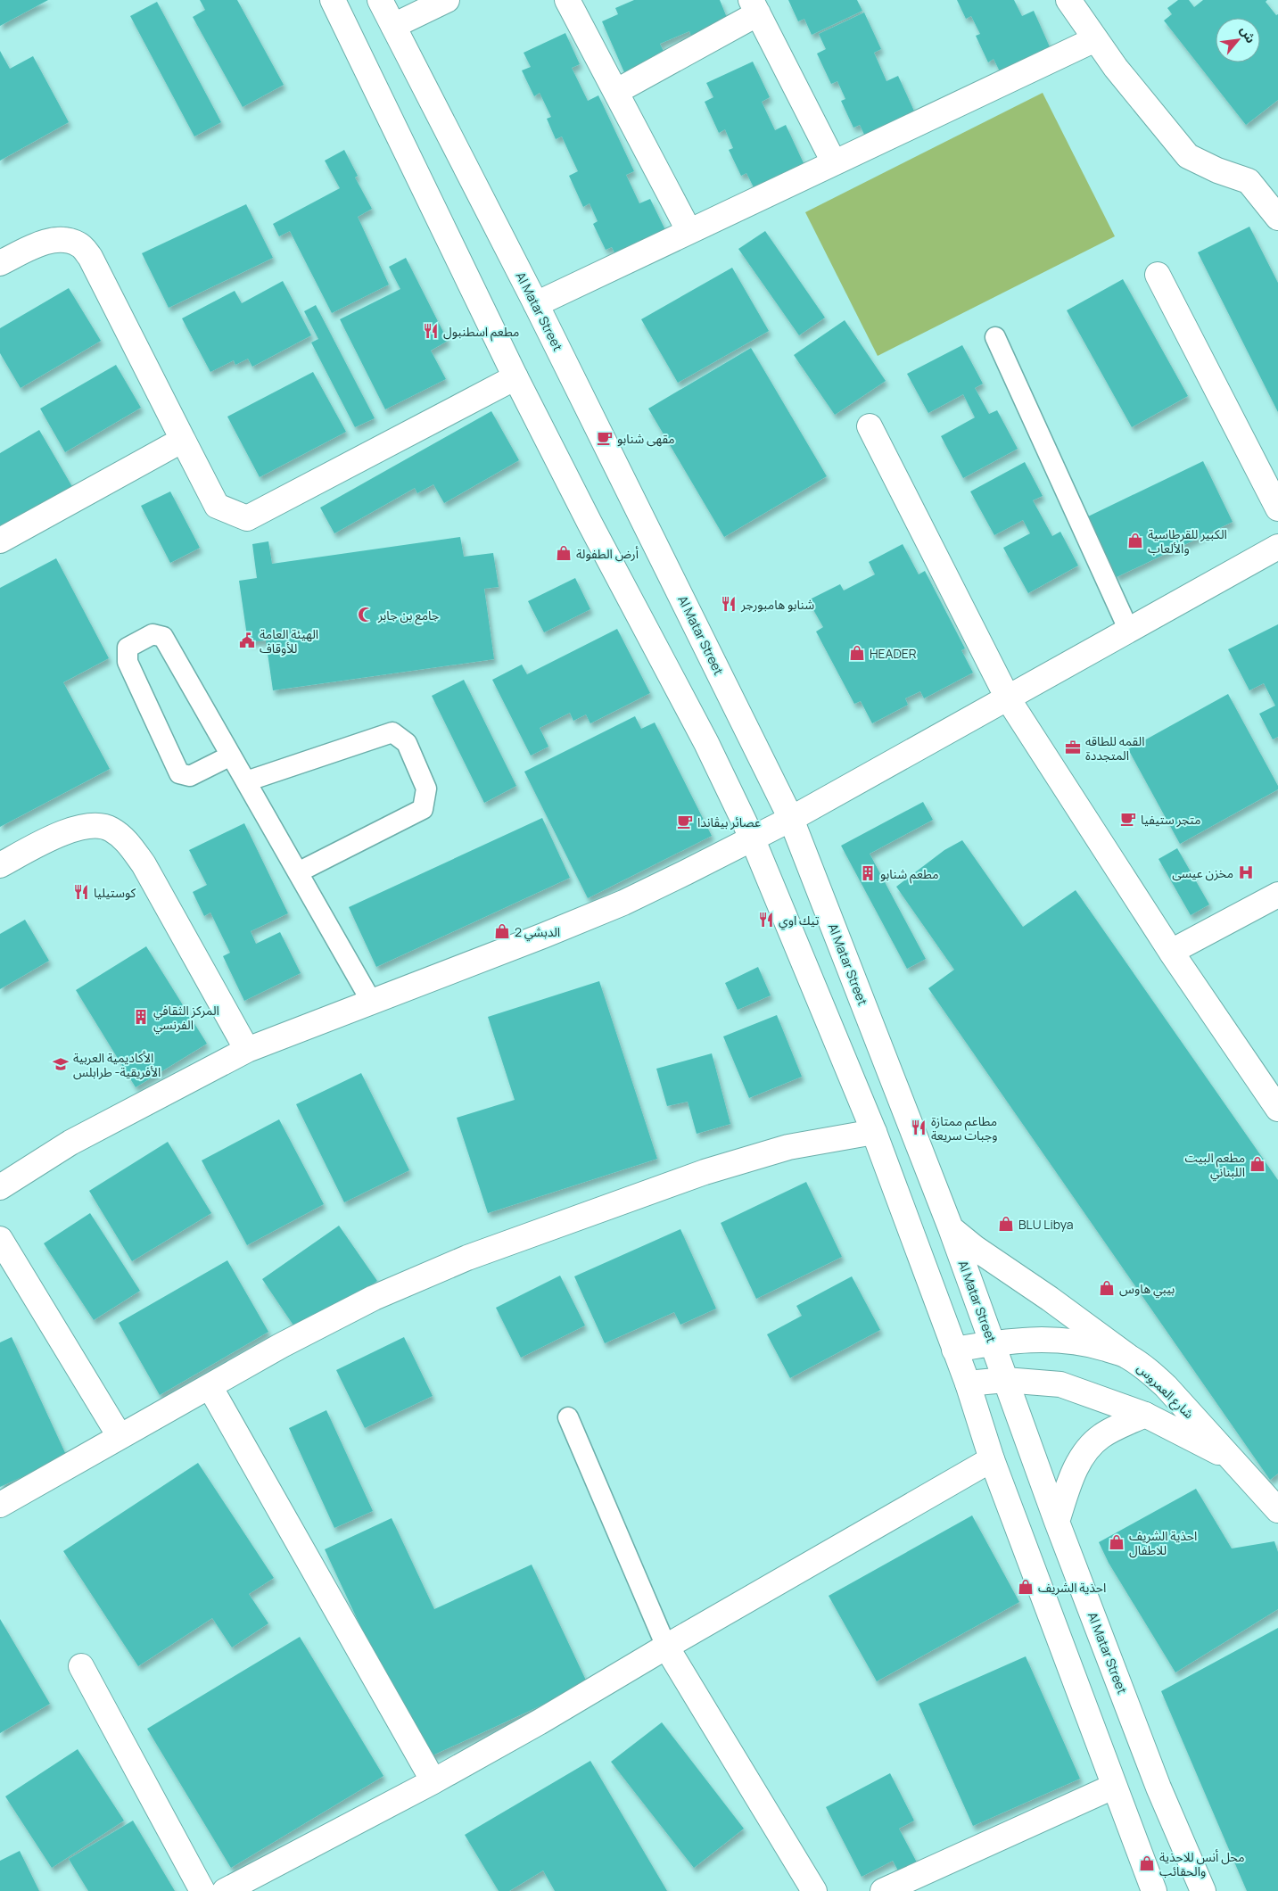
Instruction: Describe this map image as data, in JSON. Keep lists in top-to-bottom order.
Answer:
{
  "streets": {
    "street": ["Al Matar Street", "شارع العمروس"]
  },
  "crossings": [
    ["Al Matar Street", "شارع العمروس"]
  ],
  "places": {
    "restaurant": [
      "مطعم اسطنبول",
      "شنابو هامبورجر",
      "كوستيليا",
      "تيك اوي",
      "مطاعم ممتازة وجبات سريعة"
    ],
    "cafe": ["مقهى شنابو", "متجر ستيفيا", "عصائر بيڤاندا"],
    "shop": [
      "الكبير للقرطاسية والألعاب",
      "أرض الطفولة",
      "HEADER",
      "الدبشي 2",
      "مطعم البيت اللبناني",
      "BLU Libya",
      "بيبي هاوس",
      "احذية الشريف للاطفال",
      "احذية الشريف",
      "محل أنس للاحذية والحقائب"
    ],
    "mosque": ["جامع بن جابر"],
    "public building": ["الهيئة العامة للأوقاف"],
    "office": ["القمه للطاقه المتجددة"],
    "hospital": ["مخزن عيسى"],
    "building": ["مطعم شنابو", "المركز الثقافي الفرنسي"],
    "school or university": ["الأكاديمية العربية الأفريقية- طرابلس"]
  },
  "north": "top right"
}
